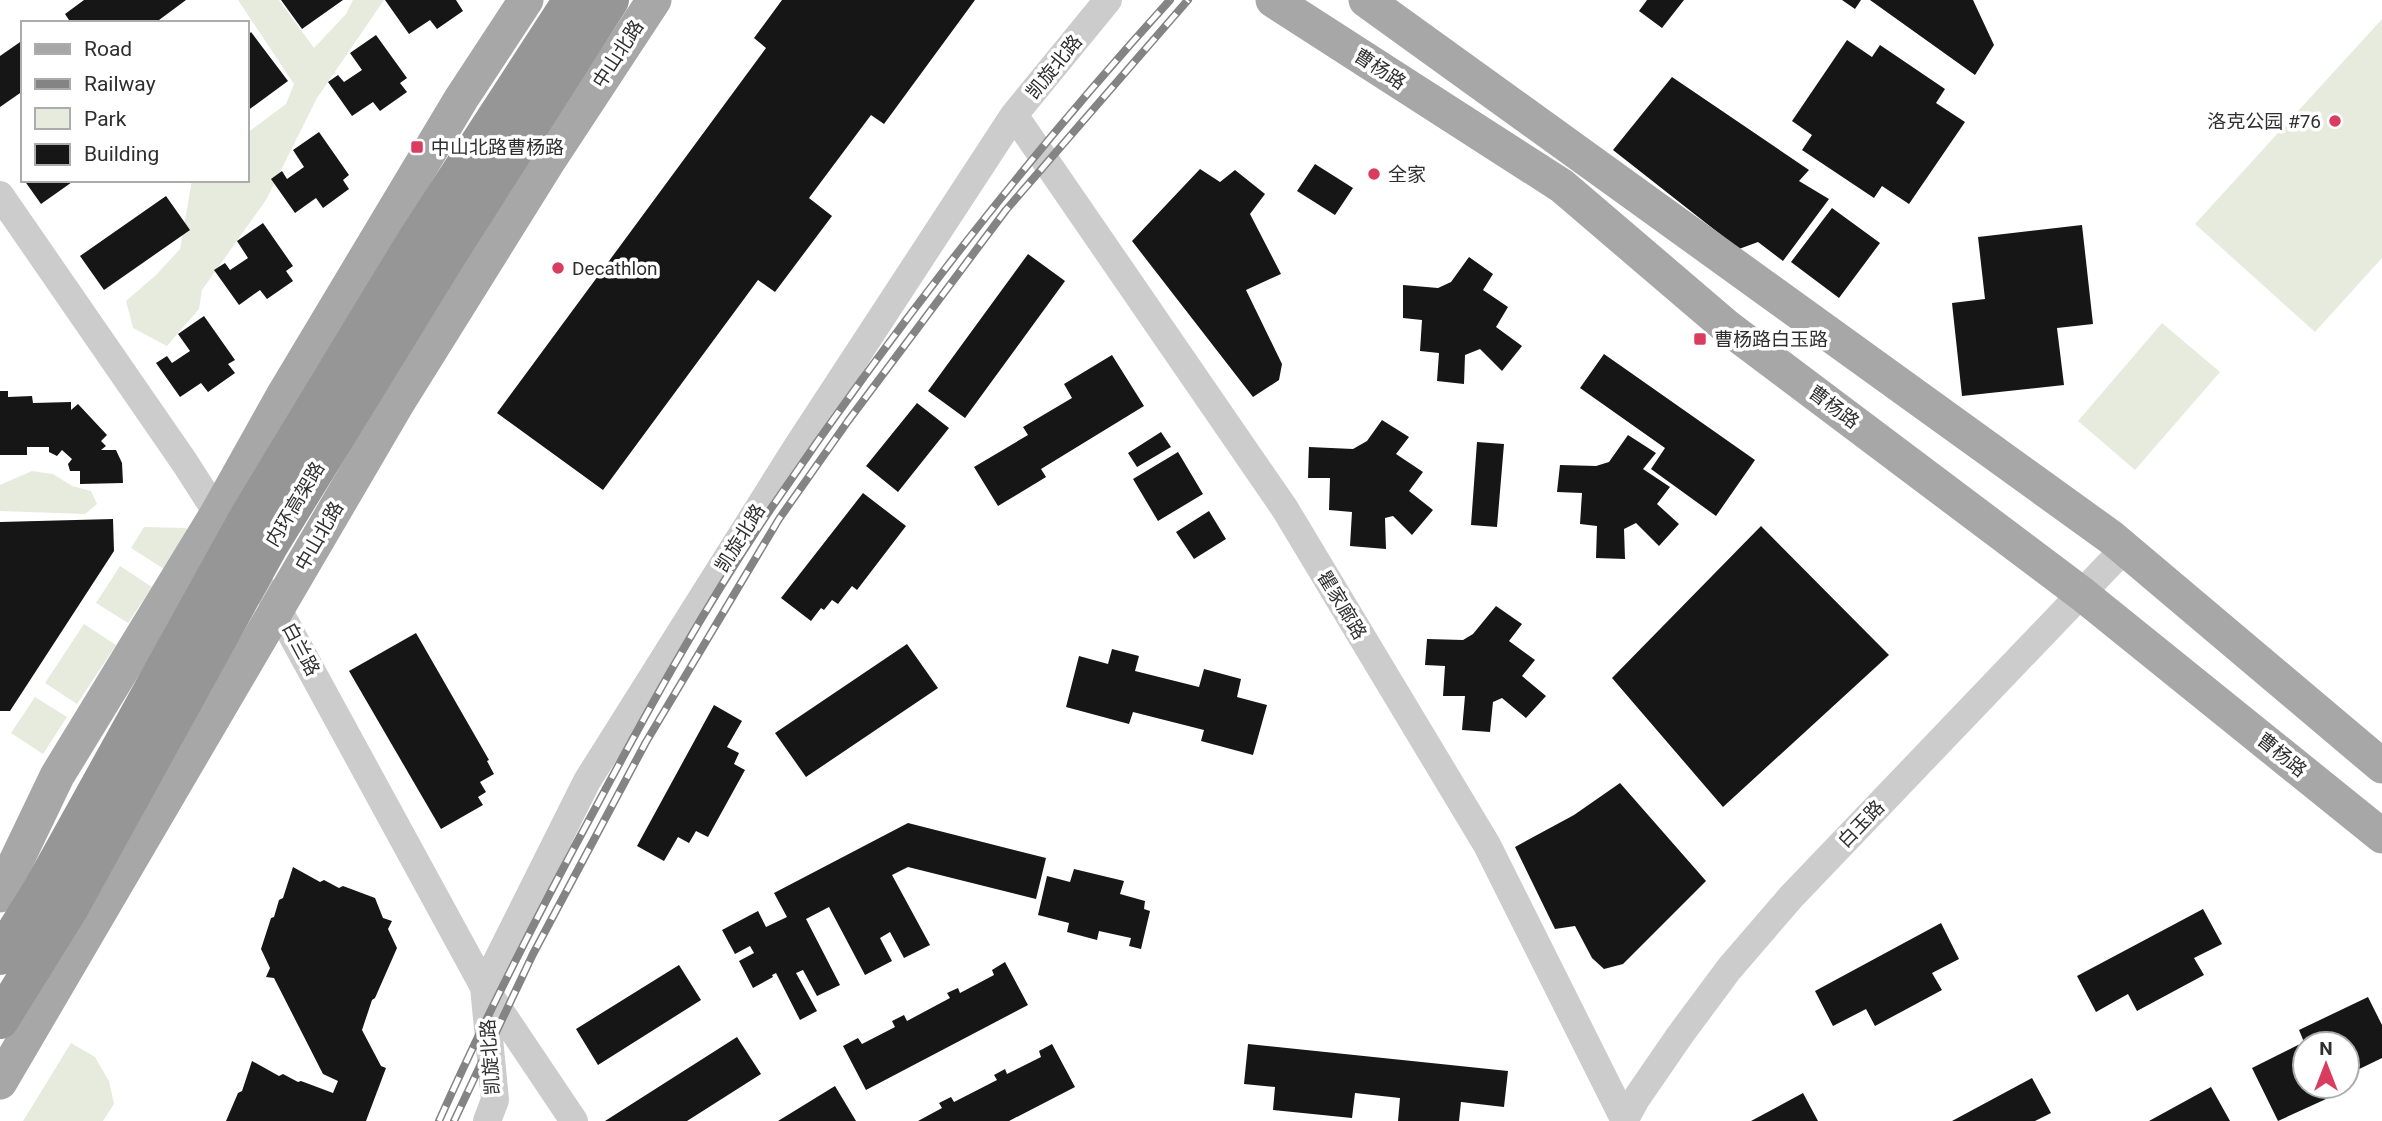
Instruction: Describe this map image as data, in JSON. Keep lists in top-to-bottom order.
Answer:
{
  "streets": {
    "highway": ["内环高架路"],
    "main road": ["中山北路", "曹杨路"],
    "street": [
      "凯旋北路",
      "瞿家廊路",
      "白兰路",
      "白玉路"
    ]
  },
  "crossings": [
    ["中山北路", "白兰路"],
    ["凯旋北路", "瞿家廊路"],
    ["凯旋北路", "白兰路"],
    ["曹杨路", "白玉路"],
    ["瞿家廊路", "白玉路"]
  ],
  "places": {
    "other": ["洛克公园 #76", "全家", "Decathlon"],
    "transit": ["中山北路曹杨路", "曹杨路白玉路"]
  },
  "legend": [
    "Road",
    "Railway",
    "Park",
    "Building"
  ],
  "north": "top"
}
